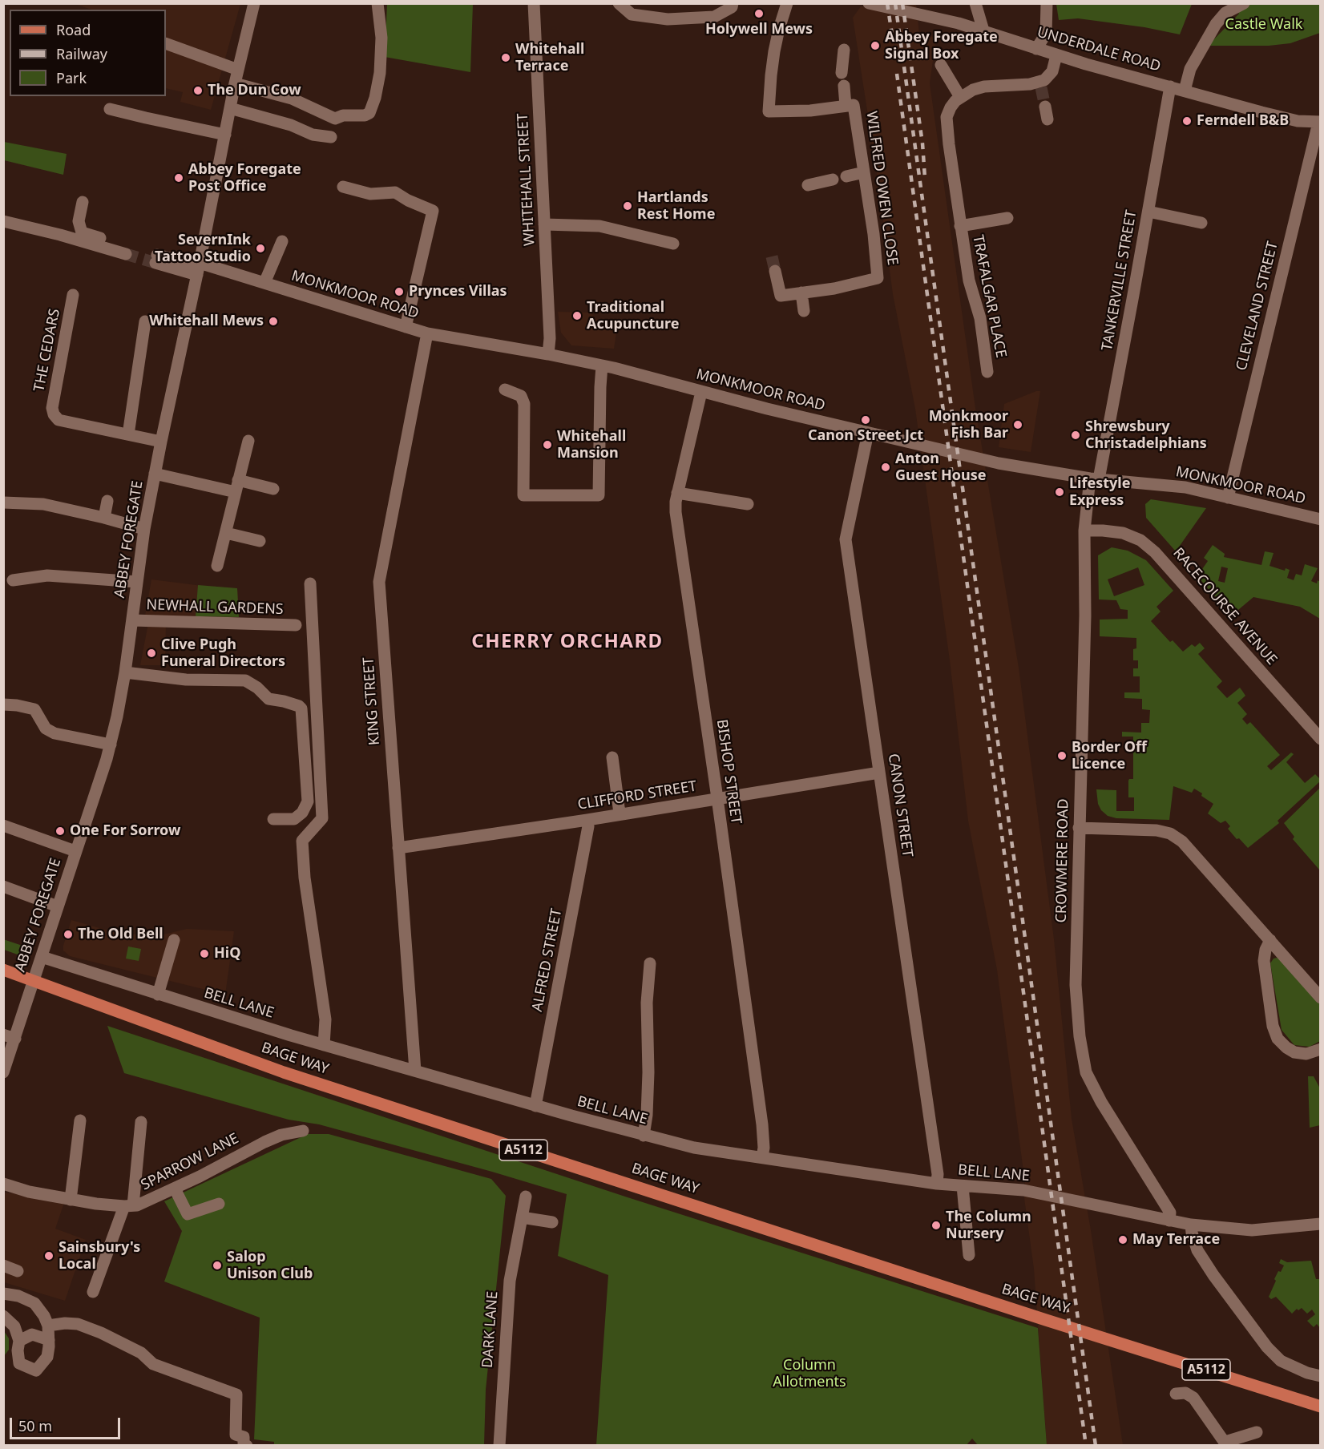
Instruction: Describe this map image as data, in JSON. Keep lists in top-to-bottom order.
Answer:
{
  "streets": {
    "main road": ["BAGE WAY", "A5112"],
    "street": [
      "UNDERDALE ROAD",
      "WHITEHALL STREET",
      "WILFRED OWEN CLOSE",
      "TANKERVILLE STREET",
      "MONKMOOR ROAD",
      "TRAFALGAR PLACE",
      "CLEVELAND STREET",
      "THE CEDARS",
      "ABBEY FOREGATE",
      "RACECOURSE AVENUE",
      "NEWHALL GARDENS",
      "KING STREET",
      "BISHOP STREET",
      "CLIFFORD STREET",
      "CANON STREET",
      "CROWMERE ROAD",
      "ALFRED STREET",
      "BELL LANE",
      "SPARROW LANE",
      "DARK LANE"
    ]
  },
  "crossings": [
    ["UNDERDALE ROAD", "TANKERVILLE STREET"],
    ["UNDERDALE ROAD", "CLEVELAND STREET"],
    ["WHITEHALL STREET", "MONKMOOR ROAD"],
    ["TANKERVILLE STREET", "MONKMOOR ROAD"],
    ["TANKERVILLE STREET", "CROWMERE ROAD"],
    ["MONKMOOR ROAD", "CLEVELAND STREET"],
    ["MONKMOOR ROAD", "ABBEY FOREGATE"],
    ["MONKMOOR ROAD", "KING STREET"],
    ["MONKMOOR ROAD", "BISHOP STREET"],
    ["MONKMOOR ROAD", "CANON STREET"],
    ["MONKMOOR ROAD", "CROWMERE ROAD"],
    ["THE CEDARS", "ABBEY FOREGATE"],
    ["ABBEY FOREGATE", "NEWHALL GARDENS"],
    ["ABBEY FOREGATE", "BELL LANE"],
    ["RACECOURSE AVENUE", "CROWMERE ROAD"],
    ["KING STREET", "CLIFFORD STREET"],
    ["KING STREET", "BELL LANE"],
    ["BISHOP STREET", "CLIFFORD STREET"],
    ["BISHOP STREET", "BELL LANE"],
    ["CLIFFORD STREET", "CANON STREET"],
    ["CLIFFORD STREET", "ALFRED STREET"],
    ["CANON STREET", "BELL LANE"],
    ["CROWMERE ROAD", "BELL LANE"],
    ["ALFRED STREET", "BELL LANE"]
  ],
  "districts": ["CHERRY ORCHARD"],
  "parks": ["Castle Walk", "Column Allotments"],
  "places": [
    "Holywell Mews",
    "Abbey Foregate Signal Box",
    "Whitehall Terrace",
    "The Dun Cow",
    "Ferndell B&B",
    "Abbey Foregate Post Office",
    "Hartlands Rest Home",
    "SevernInk Tattoo Studio",
    "Prynces Villas",
    "Traditional Acupuncture",
    "Whitehall Mews",
    "Canon Street Jct",
    "Monkmoor Fish Bar",
    "Shrewsbury Christadelphians",
    "Whitehall Mansion",
    "Anton Guest House",
    "Lifestyle Express",
    "Clive Pugh Funeral Directors",
    "Border Off Licence",
    "One For Sorrow",
    "The Old Bell",
    "HiQ",
    "The Column Nursery",
    "May Terrace",
    "Sainsbury's Local",
    "Salop Unison Club"
  ],
  "legend": ["Road", "Railway", "Park"],
  "scale_bar": "50 m"
}
